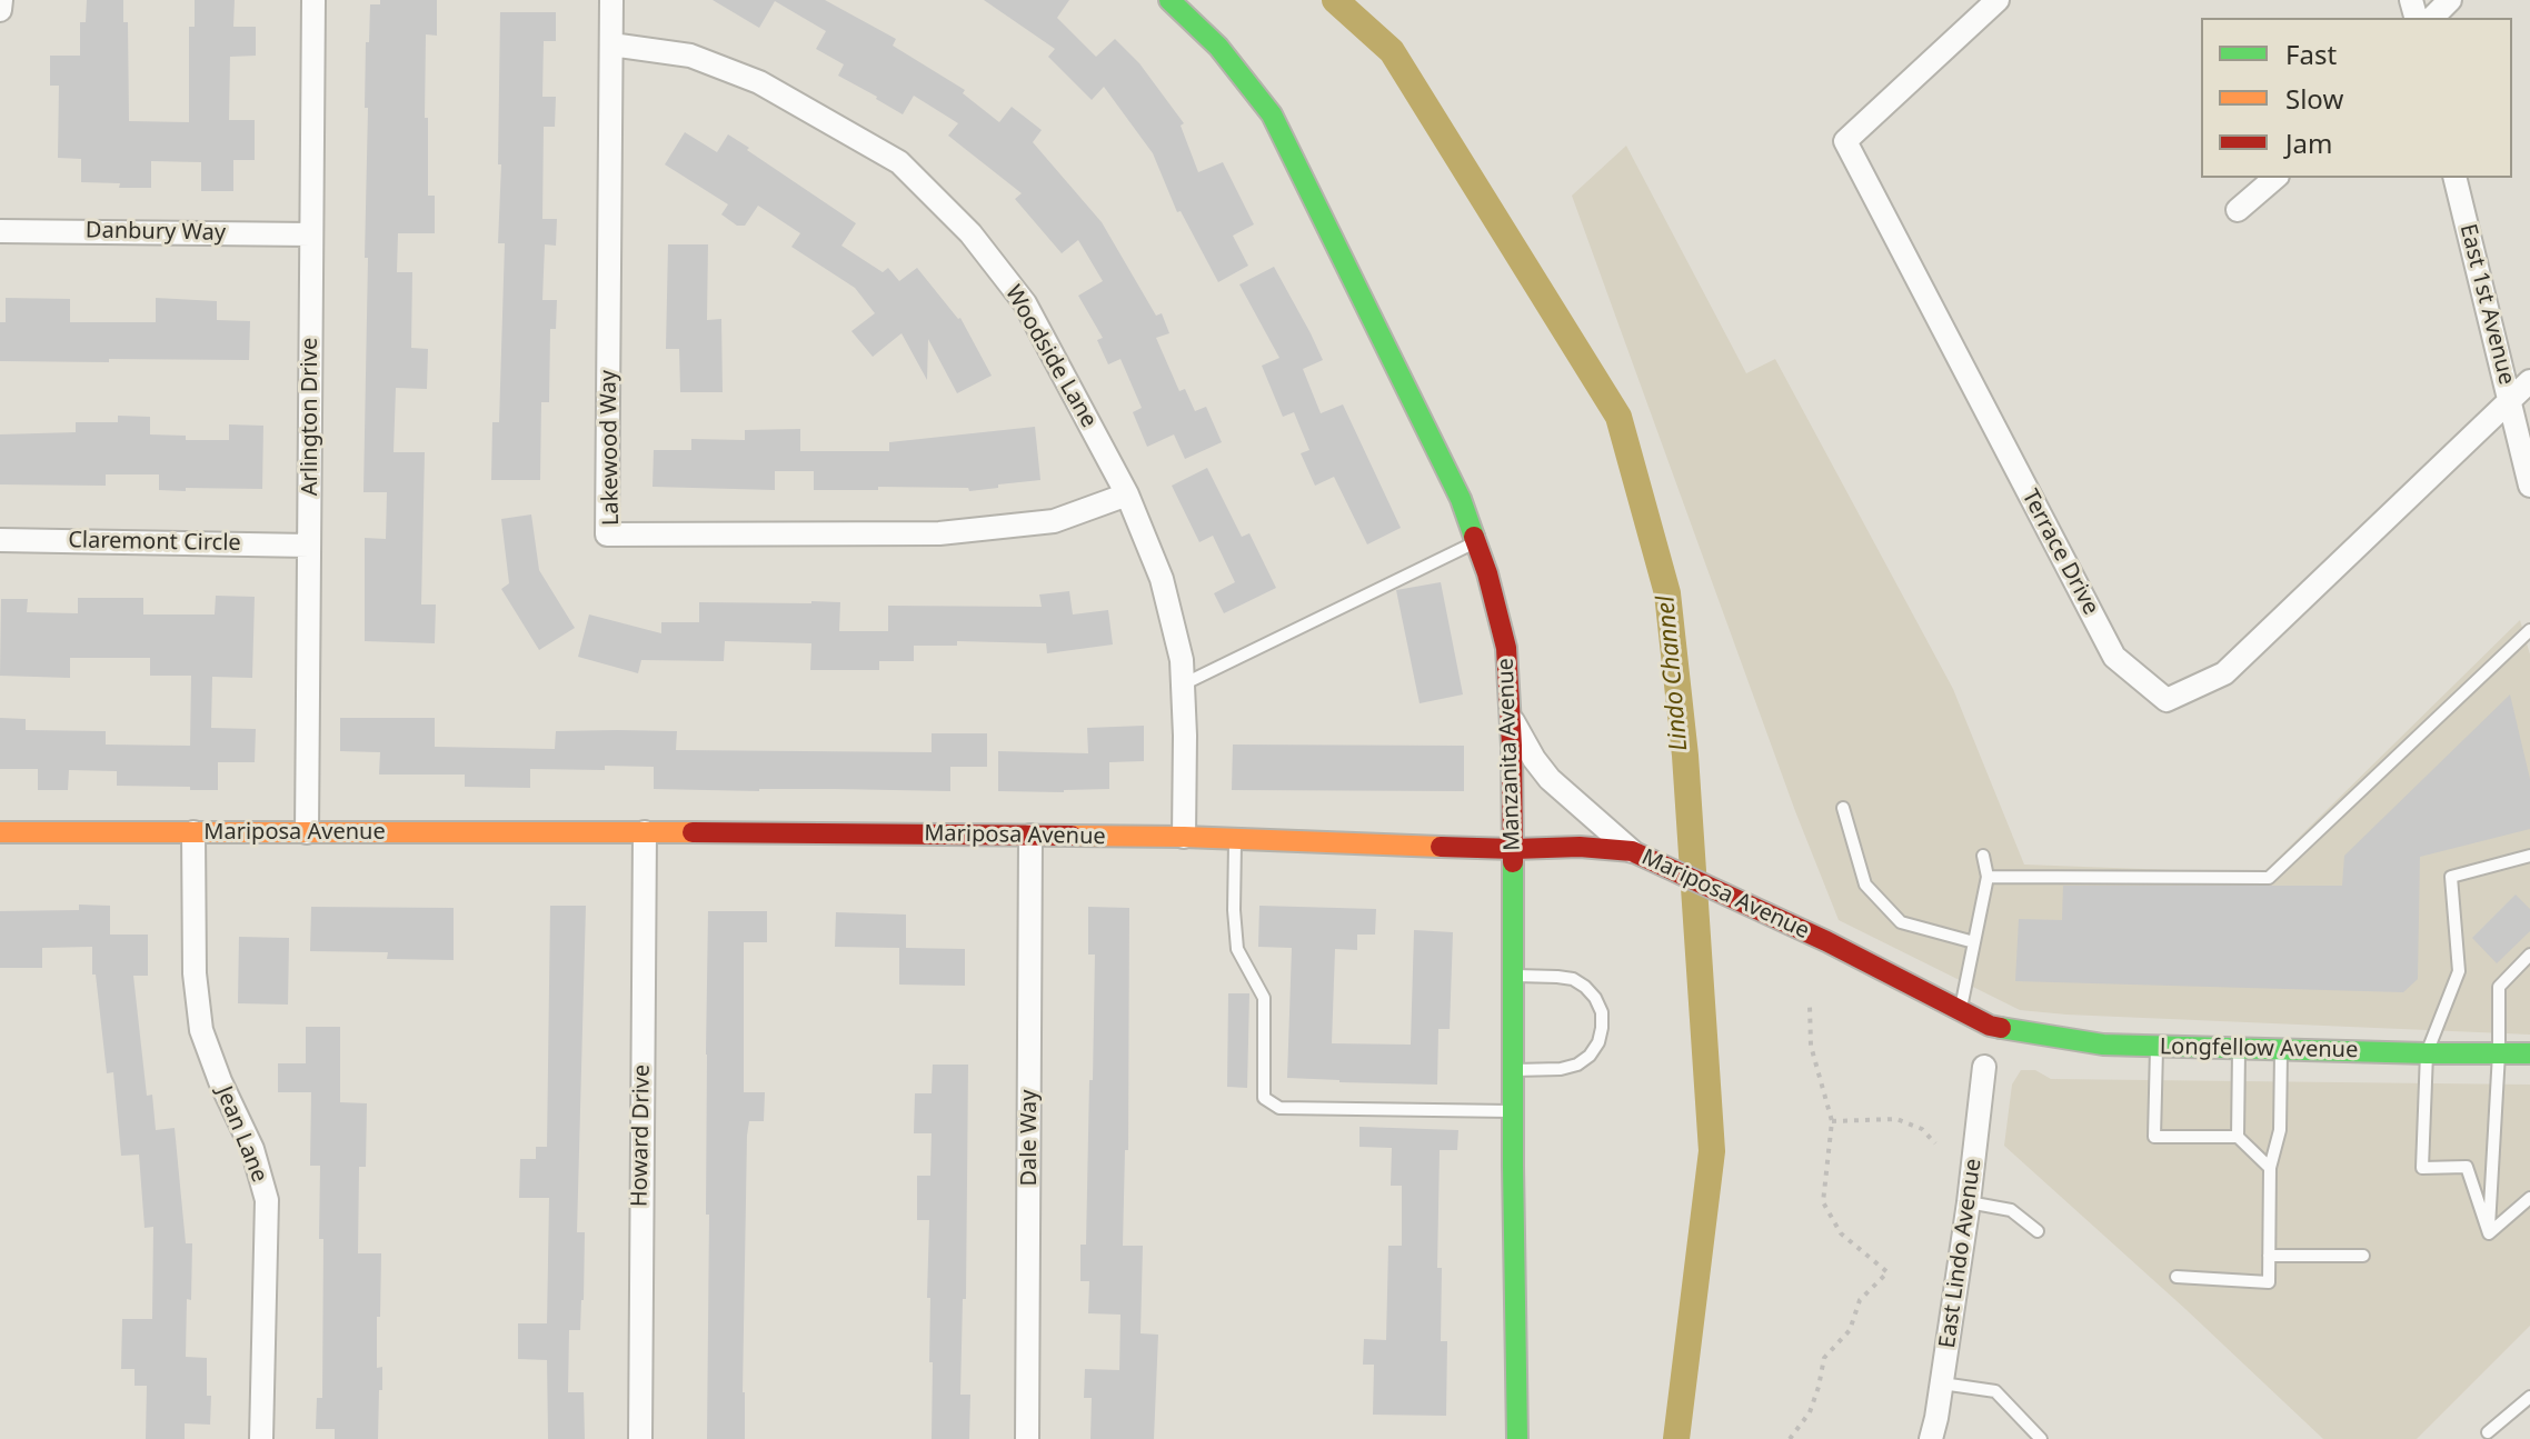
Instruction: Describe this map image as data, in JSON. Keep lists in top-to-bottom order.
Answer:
{
  "streets": {
    "street": [
      "Danbury Way",
      "East 1st Avenue",
      "Woodside Lane",
      "Arlington Drive",
      "Lakewood Way",
      "Claremont Circle",
      "Terrace Drive",
      "Manzanita Avenue",
      "Mariposa Avenue",
      "Longfellow Avenue",
      "Jean Lane",
      "Howard Drive",
      "Dale Way",
      "East Lindo Avenue"
    ]
  },
  "crossings": [
    ["Danbury Way", "Arlington Drive"],
    ["East 1st Avenue", "Terrace Drive"],
    ["Woodside Lane", "Lakewood Way"],
    ["Woodside Lane", "Mariposa Avenue"],
    ["Arlington Drive", "Claremont Circle"],
    ["Arlington Drive", "Mariposa Avenue"],
    ["Manzanita Avenue", "Mariposa Avenue"],
    ["Mariposa Avenue", "Longfellow Avenue"],
    ["Mariposa Avenue", "Jean Lane"],
    ["Mariposa Avenue", "Howard Drive"],
    ["Mariposa Avenue", "Dale Way"]
  ],
  "water": ["Lindo Channel"],
  "legend": ["Fast", "Slow", "Jam"]
}
